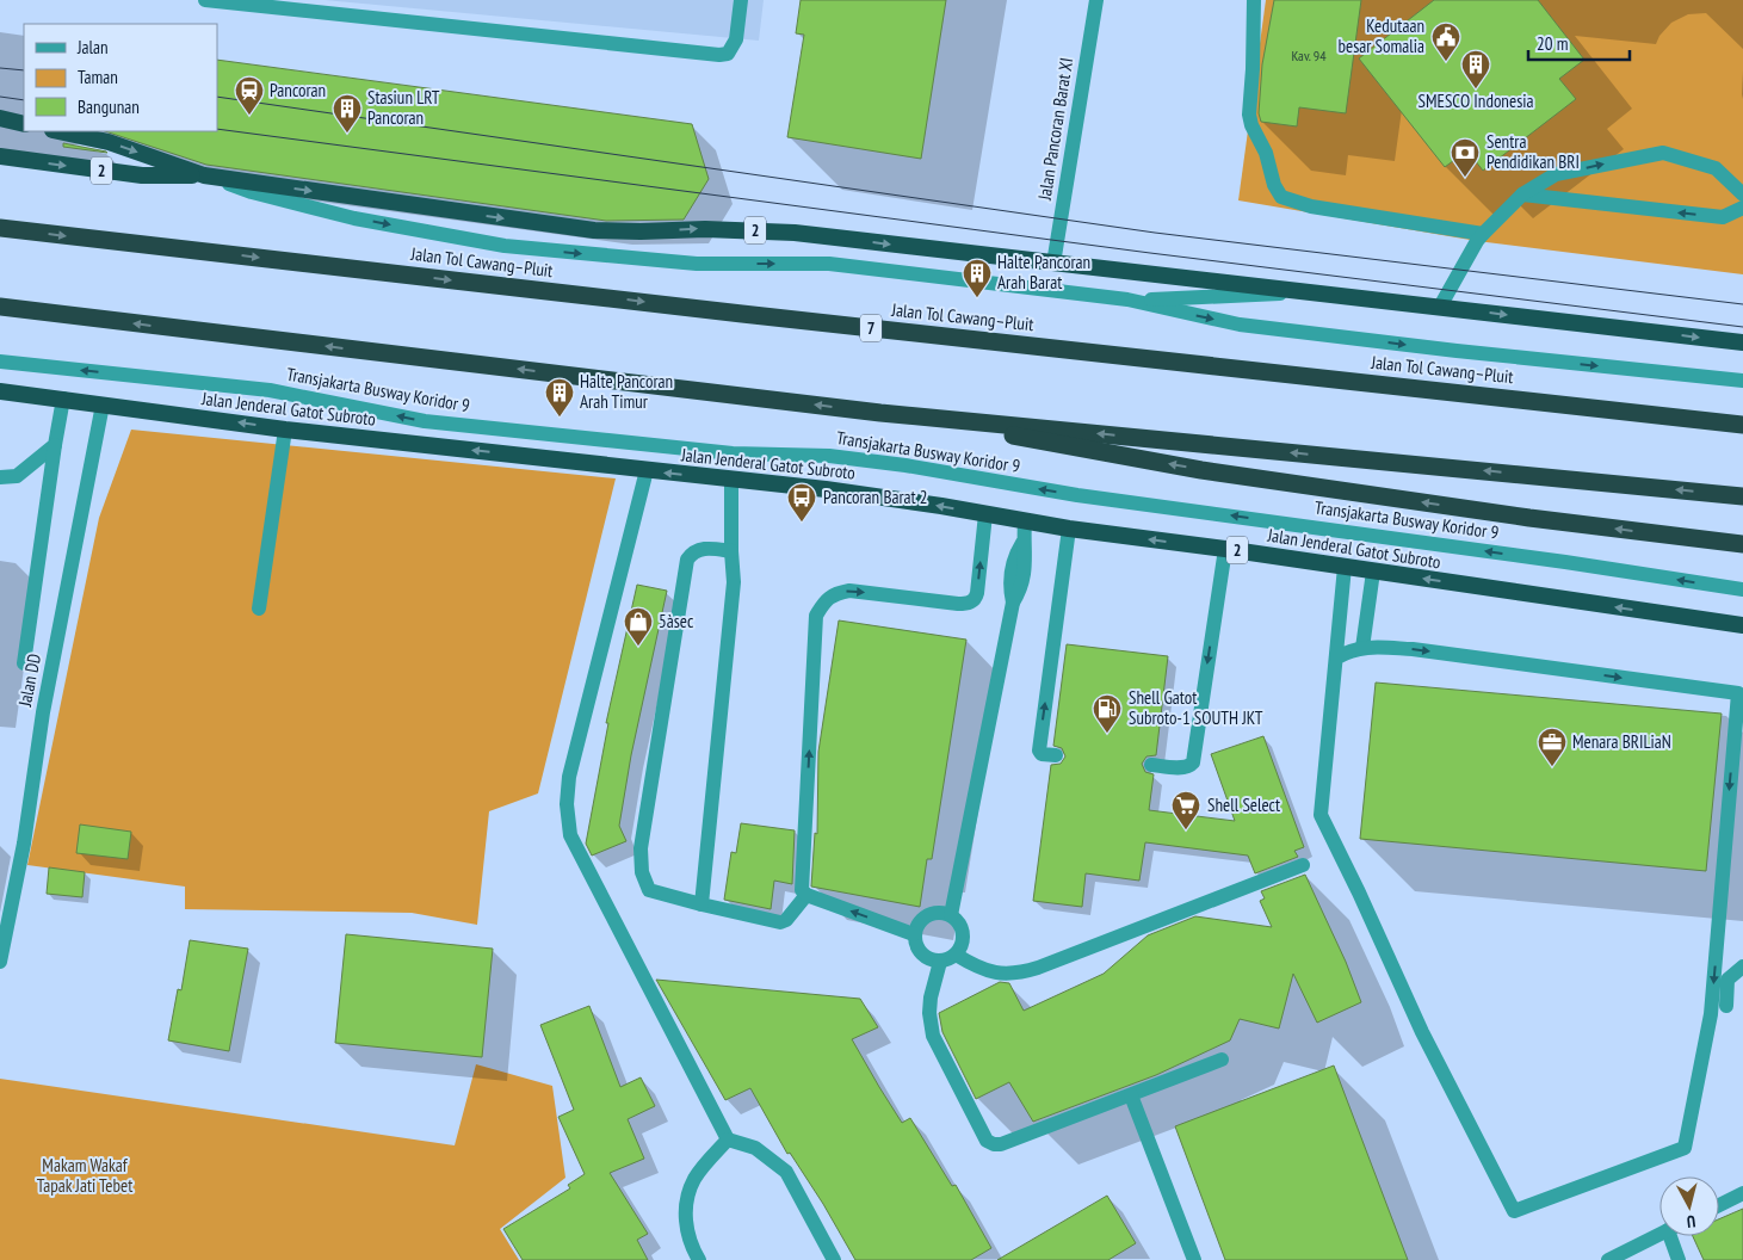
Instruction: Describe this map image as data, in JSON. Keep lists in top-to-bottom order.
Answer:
{
  "streets": {
    "highway": [
      "2",
      "Jalan Tol Cawang–Pluit",
      "7",
      "Jalan Jenderal Gatot Subroto"
    ],
    "street": ["Jalan Pancoran Barat XI", "Transjakarta Busway Koridor 9", "Jalan DD"]
  },
  "crossings": [
    ["Jalan Pancoran Barat XI", "2"],
    ["Jalan Jenderal Gatot Subroto", "Jalan DD"]
  ],
  "one_way": ["Transjakarta Busway Koridor 9"],
  "parks": ["Makam Wakaf Tapak Jati Tebet"],
  "places": {
    "public building": ["Kedutaan besar Somalia"],
    "building": [
      "SMESCO Indonesia",
      "Stasiun LRT Pancoran",
      "Halte Pancoran Arah Barat",
      "Halte Pancoran Arah Timur"
    ],
    "station": ["Pancoran"],
    "bank": ["Sentra Pendidikan BRI"],
    "bus stop": ["Pancoran Barat 2"],
    "shop": ["5àsec"],
    "fuel station": ["Shell Gatot Subroto-1 SOUTH JKT"],
    "office": ["Menara BRILiaN"],
    "supermarket": ["Shell Select"]
  },
  "house_numbers": ["Kav. 94"],
  "legend": ["Jalan", "Taman", "Bangunan"],
  "scale_bar": "20 m",
  "north": "bottom"
}
